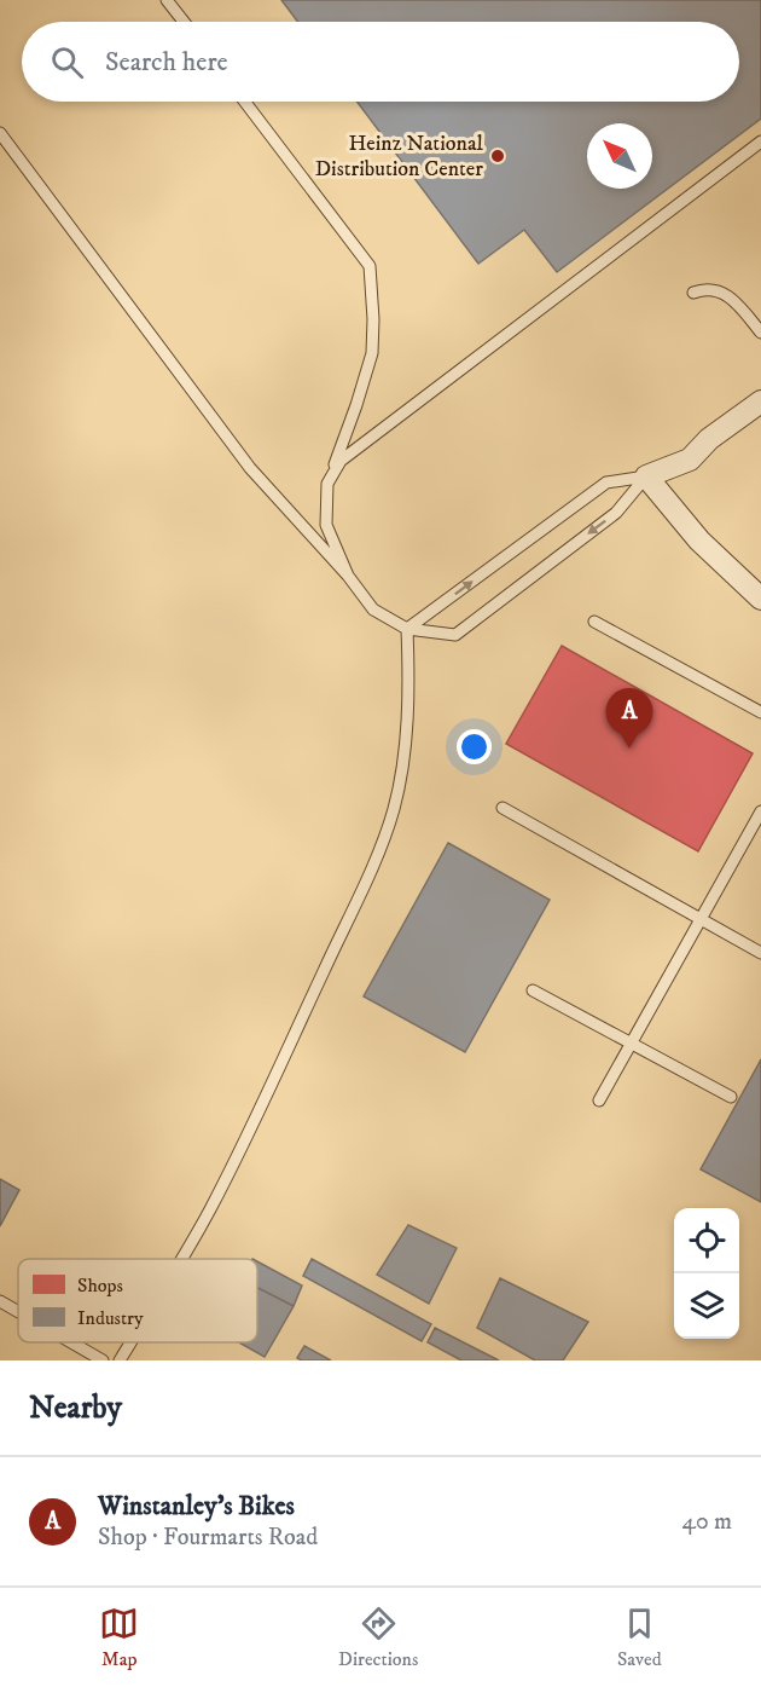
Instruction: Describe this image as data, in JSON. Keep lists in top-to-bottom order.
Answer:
{
  "places": ["Heinz National Distribution Center"],
  "legend": ["Shops", "Industry"],
  "north": "top left",
  "page": {
    "search": "Search here",
    "pins": "A",
    "heading": "Nearby",
    "list": [
      {
        "mark": "A",
        "name": "Winstanley's Bikes",
        "note": "Shop · Fourmarts Road",
        "value": "40 m"
      }
    ],
    "nav": ["Map", "Directions", "Saved"]
  }
}
